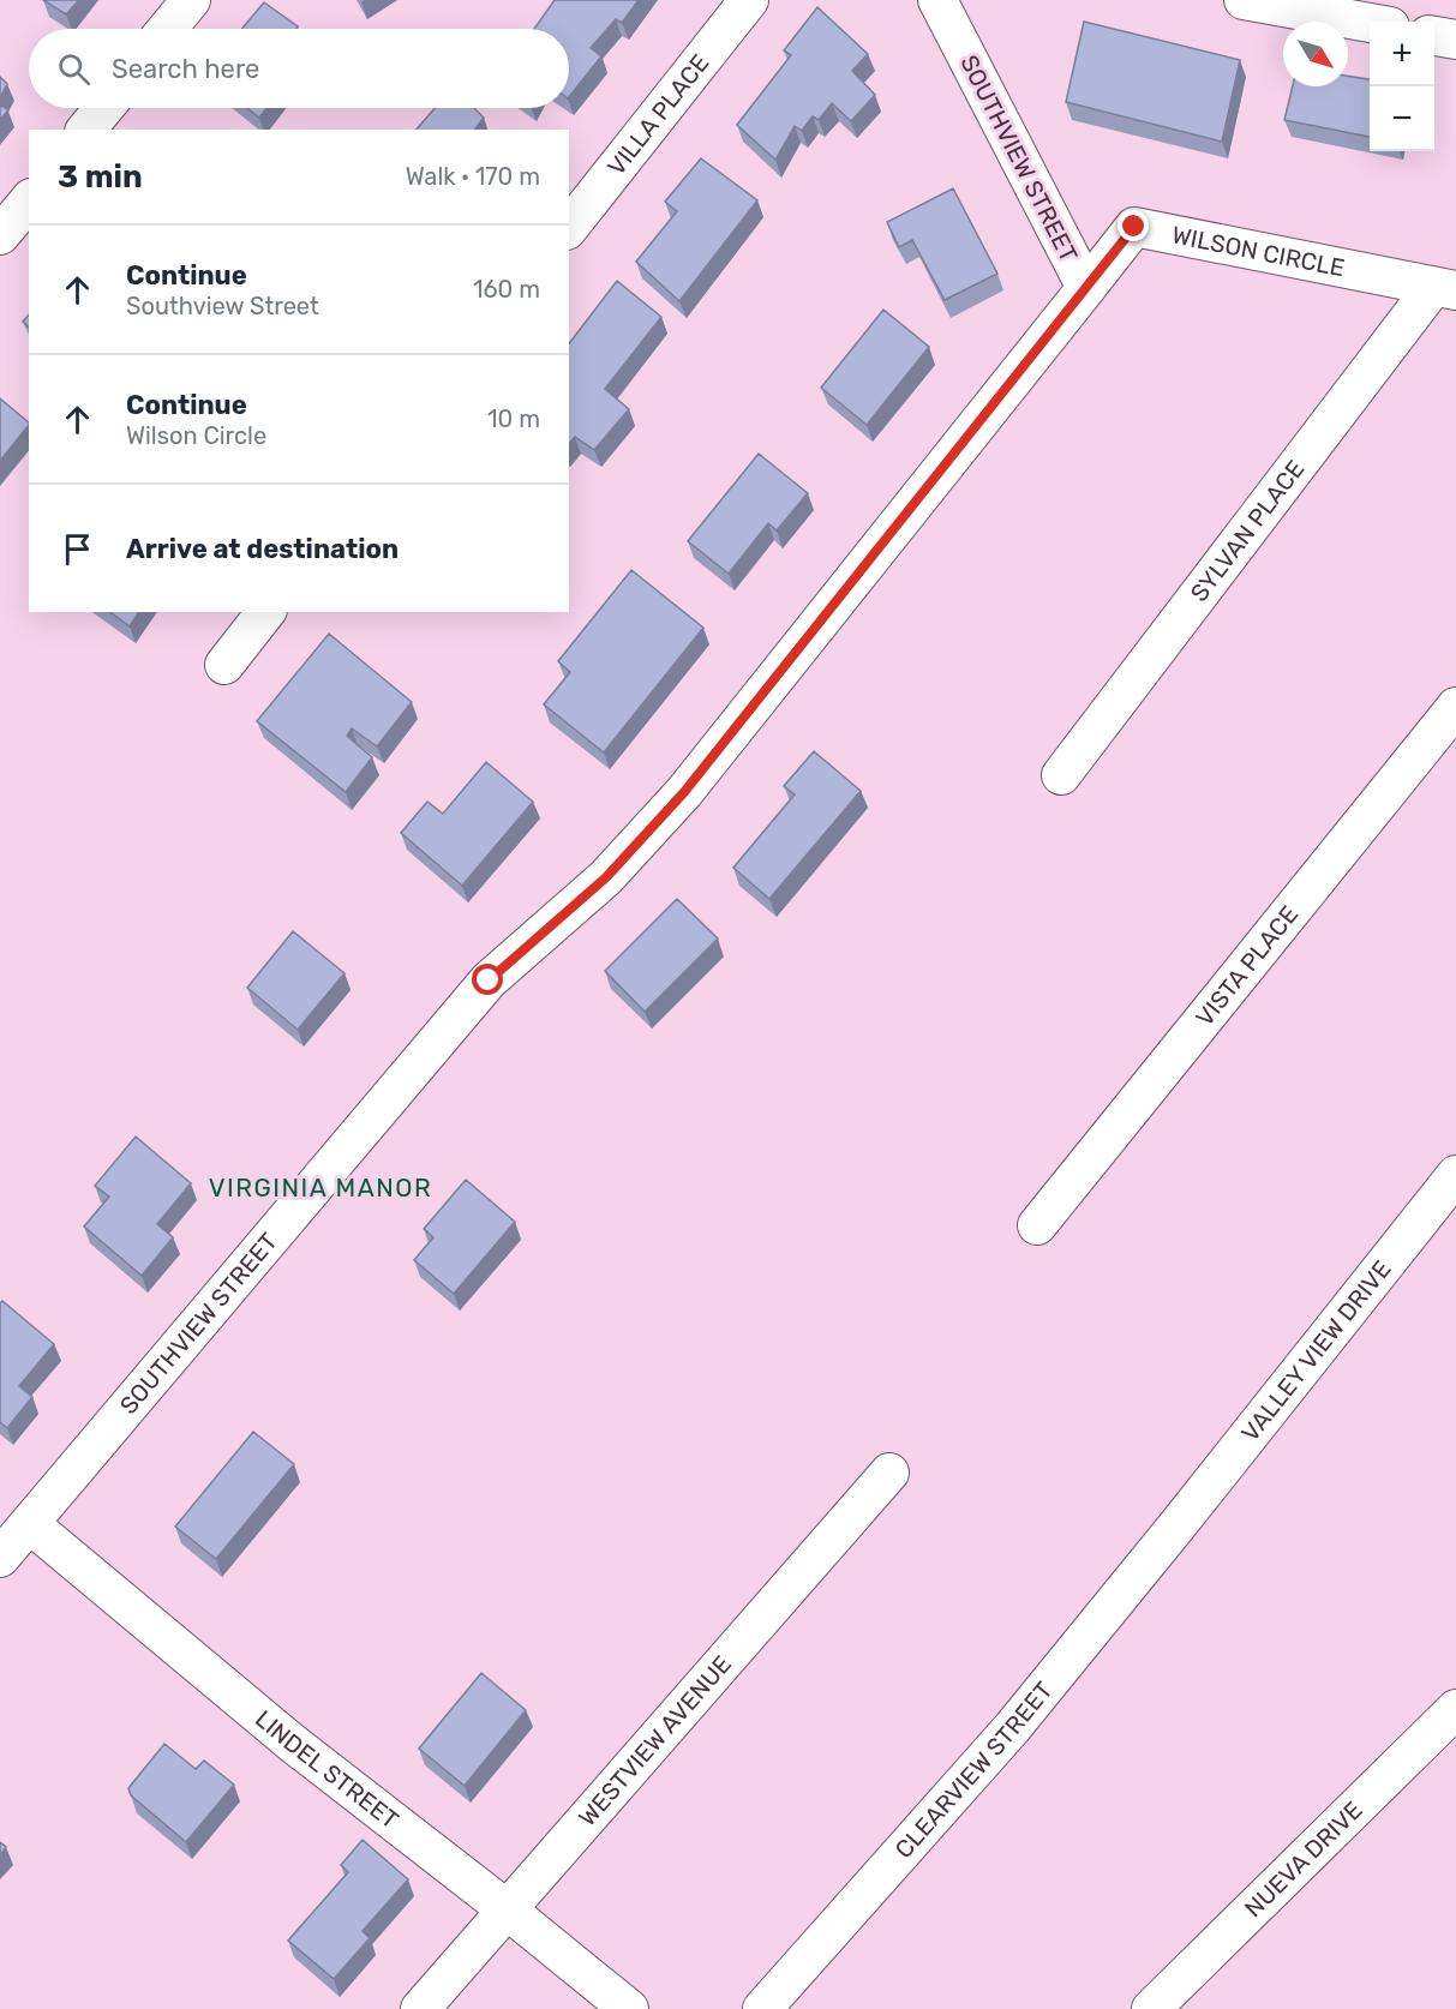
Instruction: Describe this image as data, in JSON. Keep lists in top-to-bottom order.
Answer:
{
  "streets": {
    "street": [
      "VILLA PLACE",
      "SOUTHVIEW STREET",
      "WILSON CIRCLE",
      "SYLVAN PLACE",
      "VISTA PLACE",
      "VALLEY VIEW DRIVE",
      "WESTVIEW AVENUE",
      "LINDEL STREET",
      "CLEARVIEW STREET",
      "NUEVA DRIVE"
    ]
  },
  "crossings": [
    ["SOUTHVIEW STREET", "WILSON CIRCLE"],
    ["SOUTHVIEW STREET", "LINDEL STREET"],
    ["WILSON CIRCLE", "SYLVAN PLACE"],
    ["VALLEY VIEW DRIVE", "CLEARVIEW STREET"],
    ["WESTVIEW AVENUE", "LINDEL STREET"]
  ],
  "districts": ["VIRGINIA MANOR"],
  "north": "bottom right",
  "page": {
    "map_buttons": ["+", "−"],
    "search": "Search here",
    "heading": ["3 min", "Walk · 170 m"],
    "list": [
      ["Continue", "Southview Street", "160 m"],
      ["Continue", "Wilson Circle", "10 m"],
      "Arrive at destination"
    ]
  }
}
